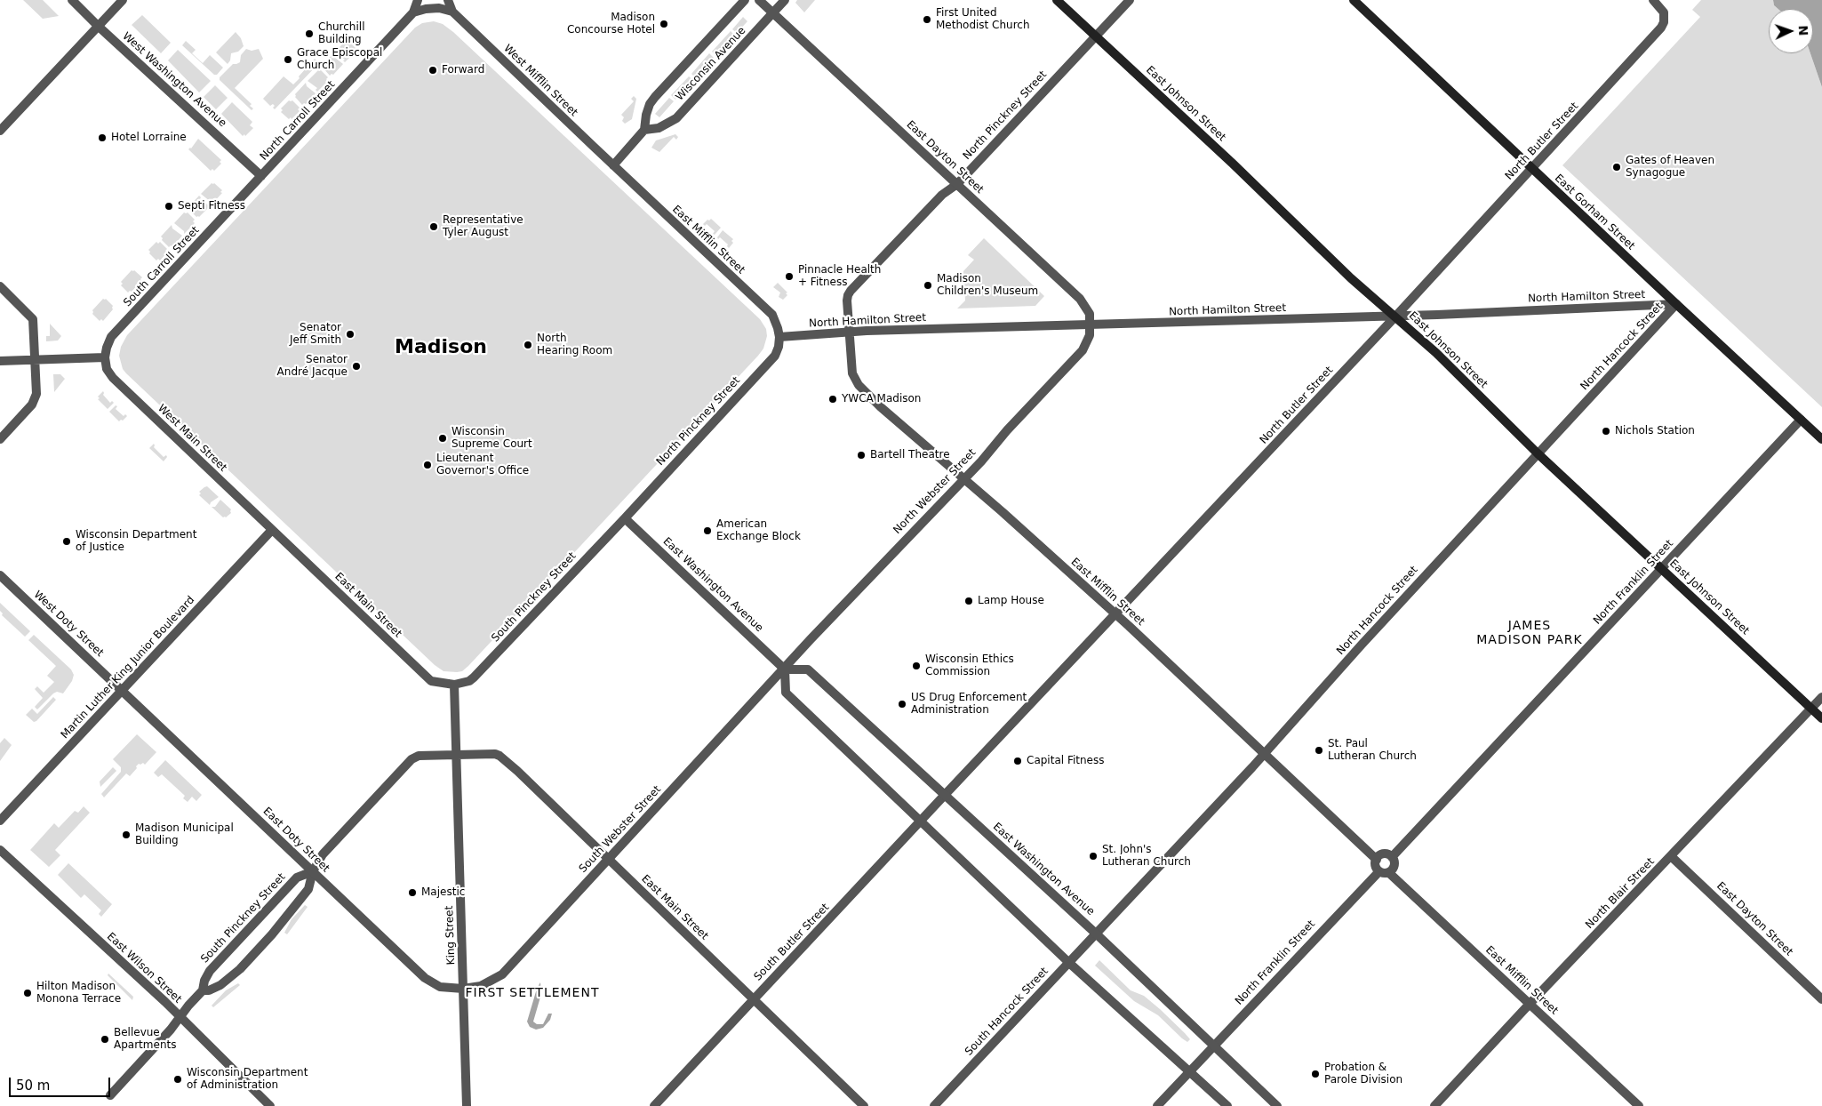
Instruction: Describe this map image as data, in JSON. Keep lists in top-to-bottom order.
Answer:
{
  "streets": {
    "main road": ["East Johnson Street", "East Gorham Street"],
    "street": [
      "Wisconsin Avenue",
      "West Washington Avenue",
      "West Mifflin Street",
      "North Pinckney Street",
      "North Carroll Street",
      "North Butler Street",
      "East Dayton Street",
      "East Mifflin Street",
      "South Carroll Street",
      "North Hamilton Street",
      "North Hancock Street",
      "West Main Street",
      "North Webster Street",
      "North Franklin Street",
      "East Washington Avenue",
      "South Pinckney Street",
      "East Main Street",
      "West Doty Street",
      "Martin Luther King Junior Boulevard",
      "South Webster Street",
      "East Doty Street",
      "North Blair Street",
      "King Street",
      "South Butler Street",
      "East Wilson Street",
      "South Hancock Street"
    ]
  },
  "crossings": [
    ["Wisconsin Avenue", "East Dayton Street"],
    ["West Washington Avenue", "North Carroll Street"],
    ["West Washington Avenue", "South Carroll Street"],
    ["West Mifflin Street", "East Mifflin Street"],
    ["East Johnson Street", "North Pinckney Street"],
    ["East Johnson Street", "North Butler Street"],
    ["East Johnson Street", "North Hamilton Street"],
    ["East Johnson Street", "North Hancock Street"],
    ["East Johnson Street", "North Franklin Street"],
    ["East Johnson Street", "North Blair Street"],
    ["North Pinckney Street", "East Dayton Street"],
    ["North Pinckney Street", "East Mifflin Street"],
    ["North Pinckney Street", "North Hamilton Street"],
    ["North Pinckney Street", "East Washington Avenue"],
    ["North Pinckney Street", "South Pinckney Street"],
    ["North Carroll Street", "South Carroll Street"],
    ["North Butler Street", "East Gorham Street"],
    ["North Butler Street", "East Mifflin Street"],
    ["North Butler Street", "North Hamilton Street"],
    ["North Butler Street", "East Washington Avenue"],
    ["North Butler Street", "South Butler Street"],
    ["East Dayton Street", "North Hamilton Street"],
    ["East Dayton Street", "North Webster Street"],
    ["East Dayton Street", "North Blair Street"],
    ["East Gorham Street", "North Hamilton Street"],
    ["East Gorham Street", "North Hancock Street"],
    ["East Gorham Street", "North Franklin Street"],
    ["East Mifflin Street", "North Hamilton Street"],
    ["East Mifflin Street", "North Hancock Street"],
    ["East Mifflin Street", "North Webster Street"],
    ["East Mifflin Street", "North Franklin Street"],
    ["East Mifflin Street", "North Blair Street"],
    ["South Carroll Street", "West Main Street"],
    ["North Hamilton Street", "North Hancock Street"],
    ["North Hamilton Street", "North Webster Street"],
    ["North Hancock Street", "East Washington Avenue"],
    ["North Hancock Street", "South Hancock Street"],
    ["West Main Street", "East Main Street"],
    ["West Main Street", "Martin Luther King Junior Boulevard"],
    ["North Webster Street", "East Washington Avenue"],
    ["North Webster Street", "South Webster Street"],
    ["North Franklin Street", "East Washington Avenue"],
    ["East Washington Avenue", "South Pinckney Street"],
    ["East Washington Avenue", "South Webster Street"],
    ["East Washington Avenue", "South Butler Street"],
    ["East Washington Avenue", "South Hancock Street"],
    ["South Pinckney Street", "East Main Street"],
    ["South Pinckney Street", "East Doty Street"],
    ["South Pinckney Street", "King Street"],
    ["South Pinckney Street", "East Wilson Street"],
    ["East Main Street", "Martin Luther King Junior Boulevard"],
    ["East Main Street", "South Webster Street"],
    ["East Main Street", "King Street"],
    ["East Main Street", "South Butler Street"],
    ["West Doty Street", "Martin Luther King Junior Boulevard"],
    ["West Doty Street", "East Doty Street"],
    ["Martin Luther King Junior Boulevard", "East Doty Street"],
    ["South Webster Street", "East Doty Street"],
    ["South Webster Street", "King Street"],
    ["East Doty Street", "King Street"]
  ],
  "districts": ["Madison", "JAMES MADISON PARK", "FIRST SETTLEMENT"],
  "places": [
    "First United Methodist Church",
    "Madison Concourse Hotel",
    "Churchill Building",
    "Grace Episcopal Church",
    "Forward",
    "Hotel Lorraine",
    "Gates of Heaven Synagogue",
    "Septi Fitness",
    "Representative Tyler August",
    "Pinnacle Health + Fitness",
    "Madison Children's Museum",
    "Senator Jeff Smith",
    "North Hearing Room",
    "Senator André Jacque",
    "YWCA Madison",
    "Nichols Station",
    "Wisconsin Supreme Court",
    "Bartell Theatre",
    "Lieutenant Governor's Office",
    "American Exchange Block",
    "Wisconsin Department of Justice",
    "Lamp House",
    "Wisconsin Ethics Commission",
    "US Drug Enforcement Administration",
    "St. Paul Lutheran Church",
    "Capital Fitness",
    "Madison Municipal Building",
    "St. John's Lutheran Church",
    "Majestic",
    "Hilton Madison Monona Terrace",
    "Bellevue Apartments",
    "Probation & Parole Division",
    "Wisconsin Department of Administration"
  ],
  "scale_bar": "50 m",
  "north": "right"
}
